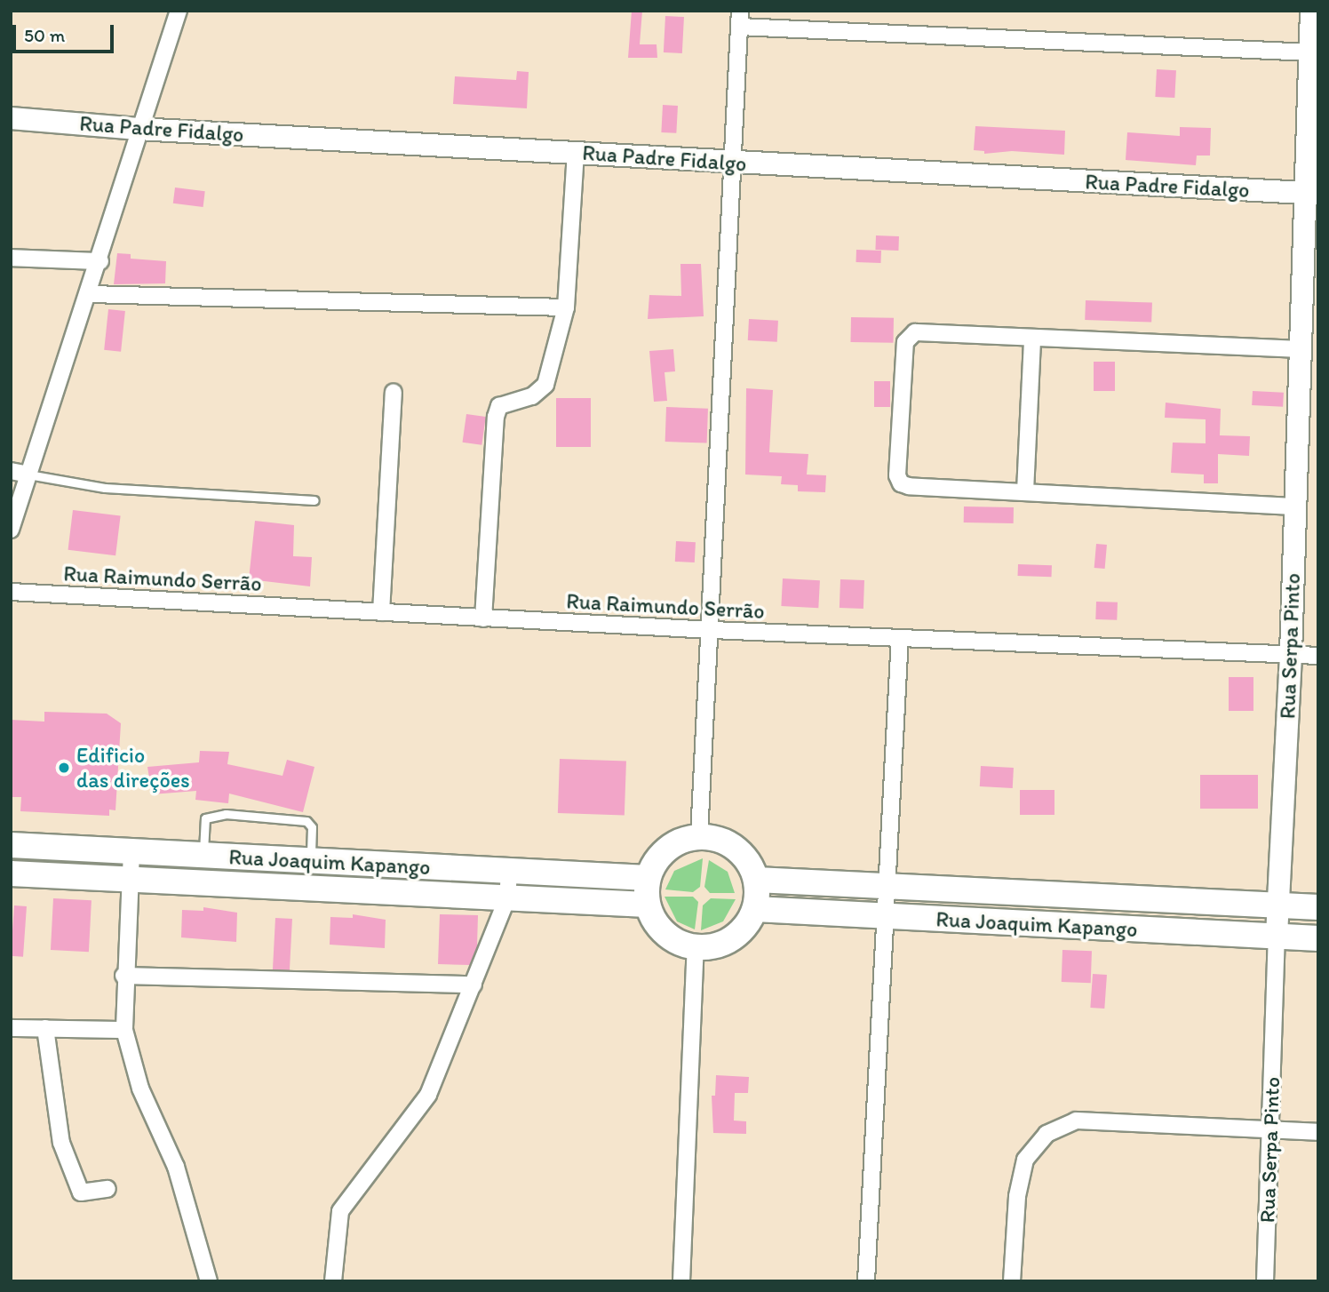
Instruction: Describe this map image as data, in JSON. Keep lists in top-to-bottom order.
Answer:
{
  "streets": {
    "main road": ["Rua Joaquim Kapango"],
    "street": ["Rua Padre Fidalgo", "Rua Raimundo Serrão", "Rua Serpa Pinto"]
  },
  "crossings": [
    ["Rua Padre Fidalgo", "Rua Serpa Pinto"],
    ["Rua Raimundo Serrão", "Rua Serpa Pinto"],
    ["Rua Serpa Pinto", "Rua Joaquim Kapango"]
  ],
  "places": ["Edificio das direções"],
  "scale_bar": "50 m"
}
